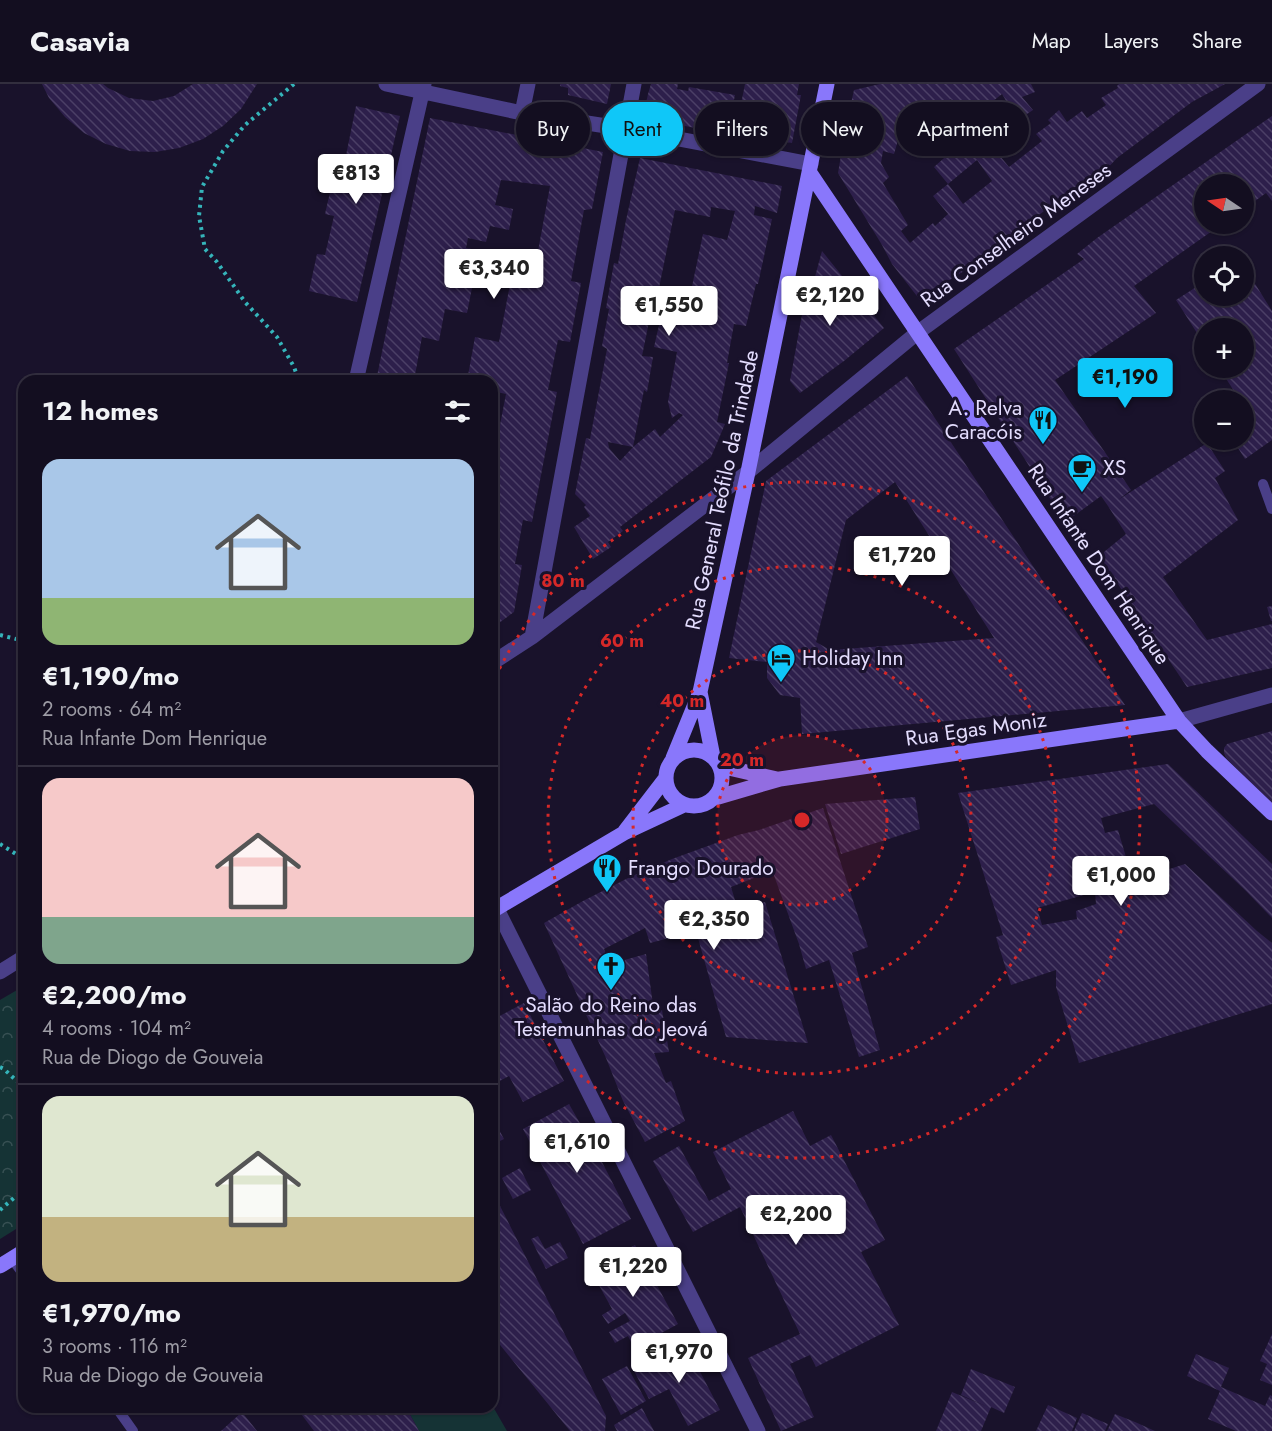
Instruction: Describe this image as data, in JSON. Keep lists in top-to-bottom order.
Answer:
{
  "streets": {
    "main road": ["Rua General Teófilo da Trindade", "Rua Infante Dom Henrique", "Rua Egas Moniz"],
    "street": ["Rua Conselheiro Meneses"]
  },
  "crossings": [
    ["Rua Conselheiro Meneses", "Rua General Teófilo da Trindade"],
    ["Rua Conselheiro Meneses", "Rua Infante Dom Henrique"],
    ["Rua General Teófilo da Trindade", "Rua Infante Dom Henrique"],
    ["Rua General Teófilo da Trindade", "Rua Egas Moniz"],
    ["Rua Infante Dom Henrique", "Rua Egas Moniz"]
  ],
  "places": {
    "restaurant": ["A. Relva Caracóis", "Frango Dourado"],
    "cafe": ["XS"],
    "hotel": ["Holiday Inn"],
    "church": ["Salão do Reino das Testemunhas do Jeová"]
  },
  "north": "left",
  "page": {
    "header": "Casavia",
    "nav": ["Map", "Layers", "Share"],
    "chip": [
      "Buy",
      "Rent",
      "Filters",
      "New",
      "Apartment"
    ],
    "price": [
      "€813",
      "€3,340",
      "€2,120",
      "€1,550",
      "€1,190",
      "€1,720",
      "€1,000",
      "€2,350",
      "€1,610",
      "€2,200",
      "€1,220",
      "€1,970"
    ],
    "map_buttons": ["+", "−"],
    "heading": "12 homes",
    "list": [
      {
        "name": "€1,190/mo",
        "note": "2 rooms · 64 m² · Rua Infante Dom Henrique"
      },
      {
        "name": "€2,200/mo",
        "note": "4 rooms · 104 m² · Rua de Diogo de Gouveia"
      },
      {
        "name": "€1,970/mo",
        "note": "3 rooms · 116 m² · Rua de Diogo de Gouveia"
      }
    ]
  },
  "rings": [
    "80 m",
    "60 m",
    "40 m",
    "20 m"
  ]
}
